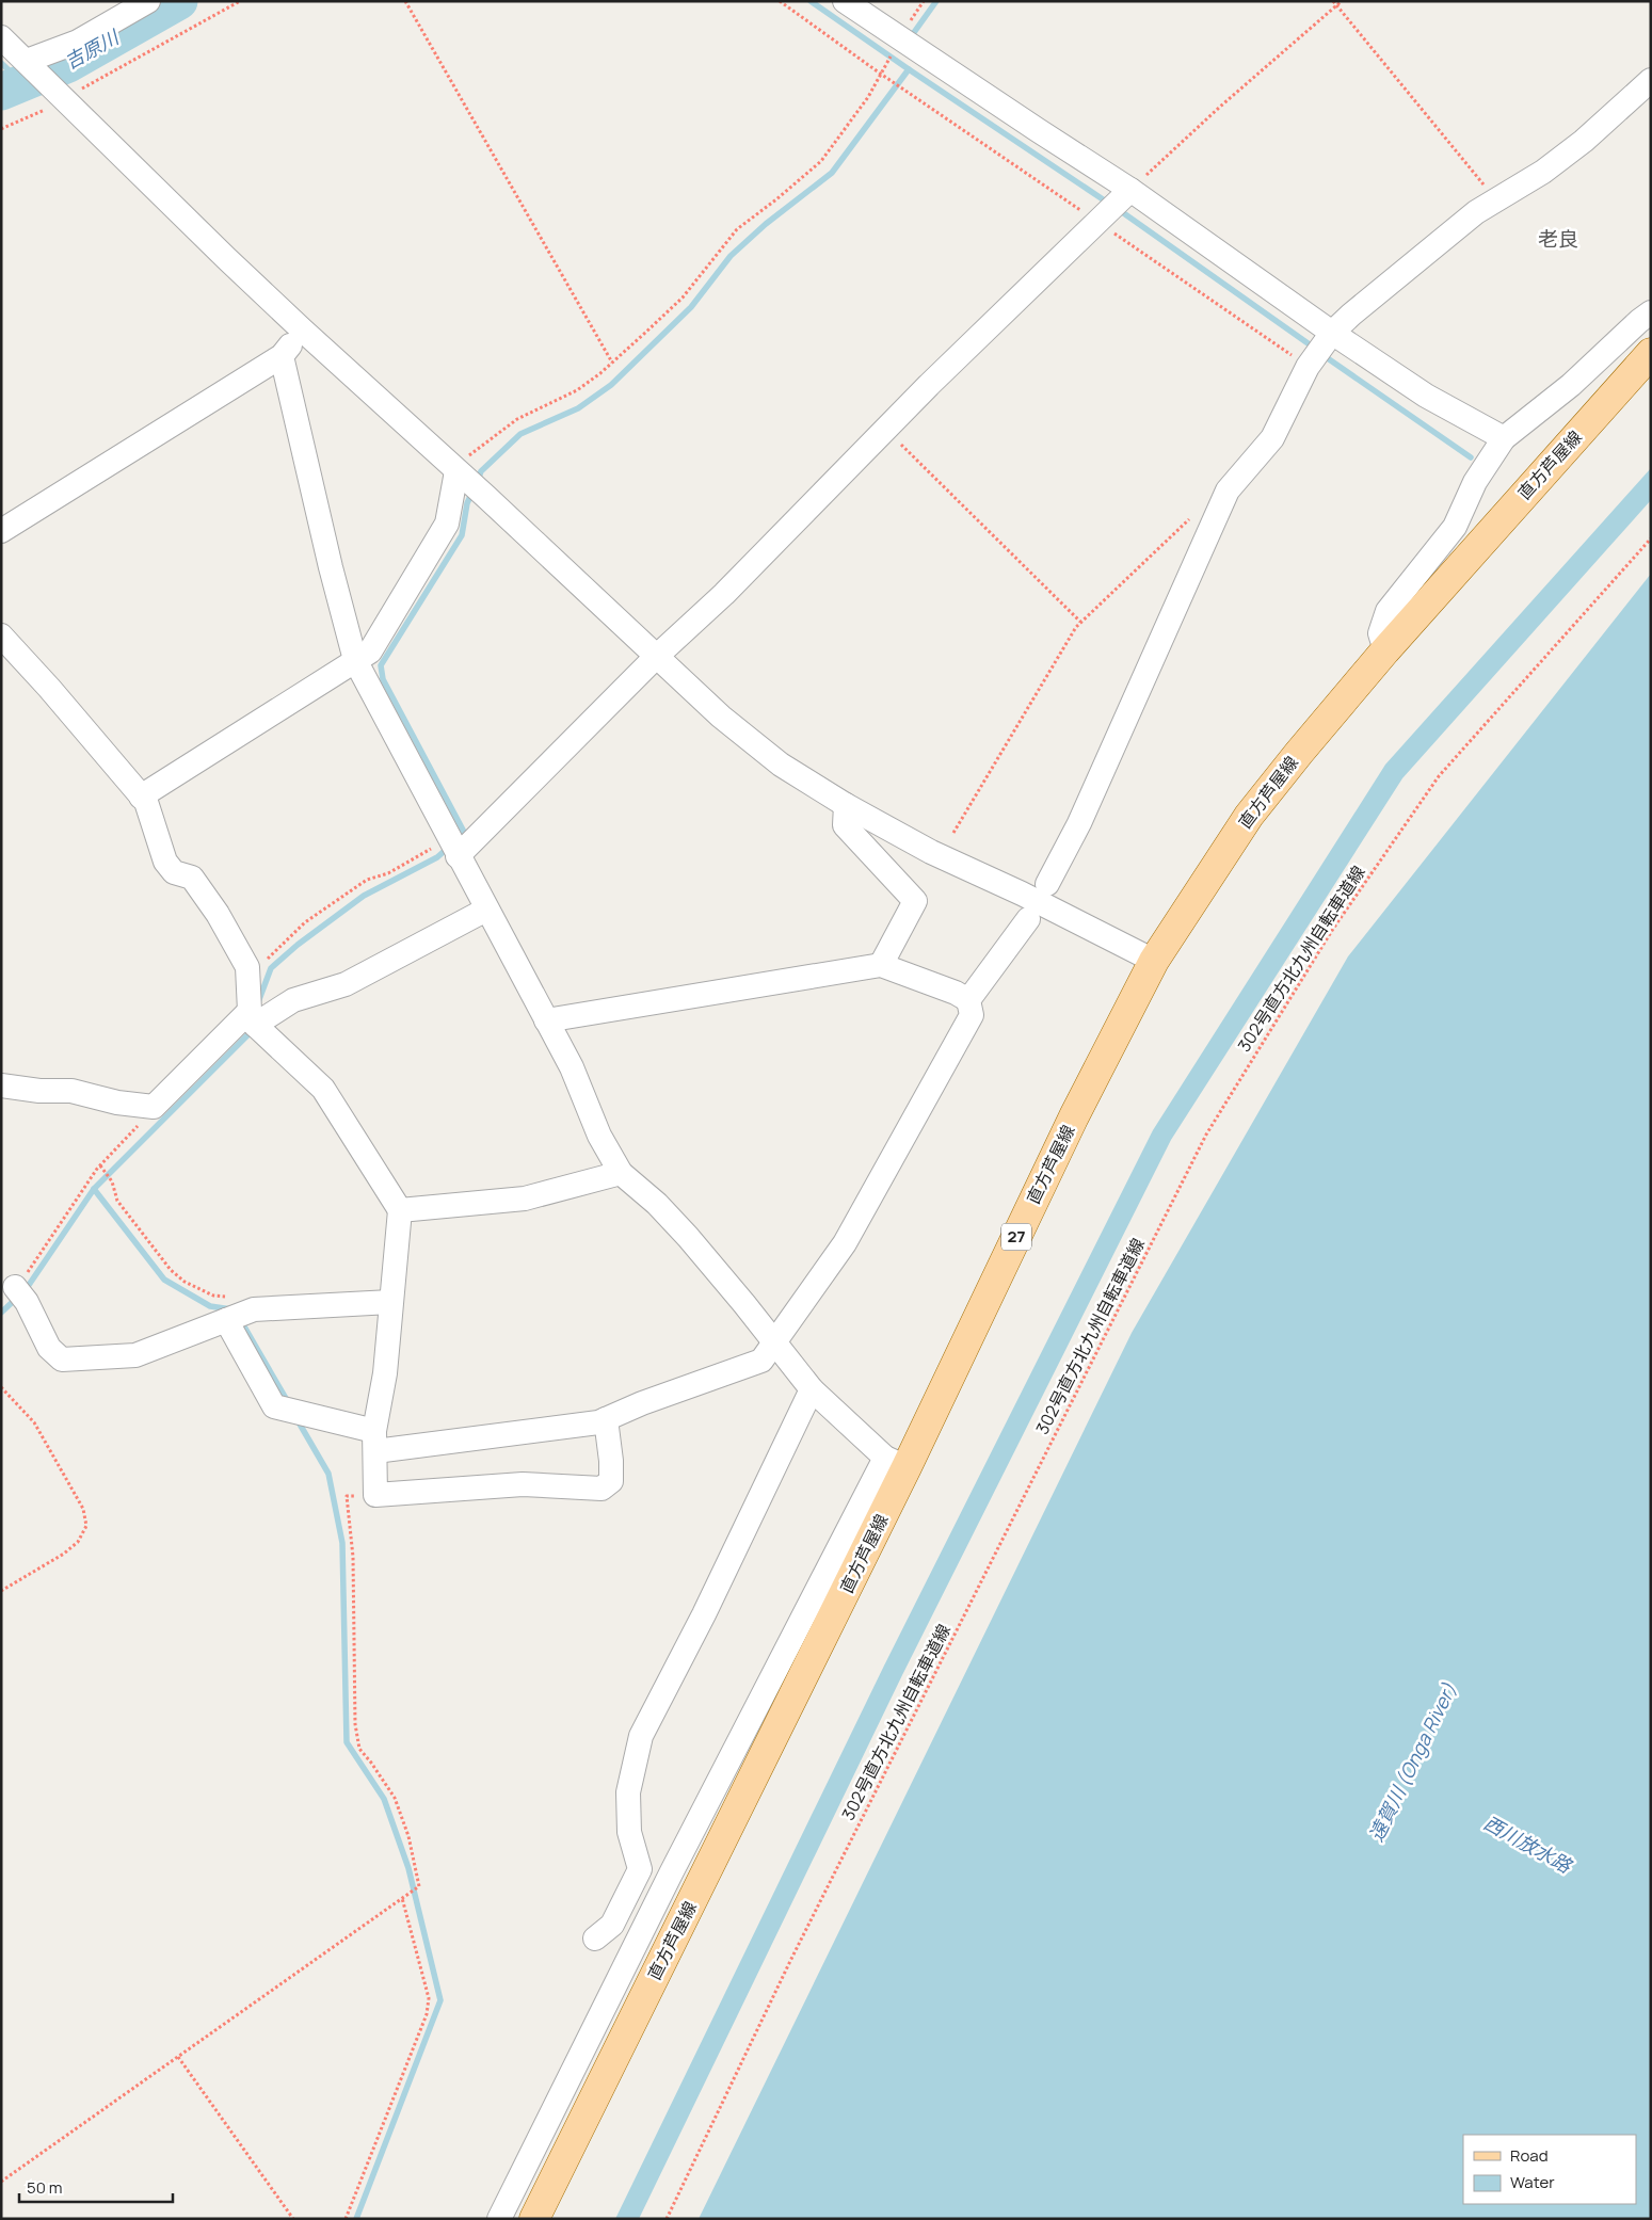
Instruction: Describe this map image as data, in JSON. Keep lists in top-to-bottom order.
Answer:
{
  "streets": {
    "main road": ["直方芦屋線", "27"],
    "path": ["302号直方北九州自転車道線"]
  },
  "districts": ["老良"],
  "water": ["吉原川", "遠賀川 (Onga River)", "西川放水路"],
  "legend": ["Road", "Water"],
  "scale_bar": "50 m"
}
